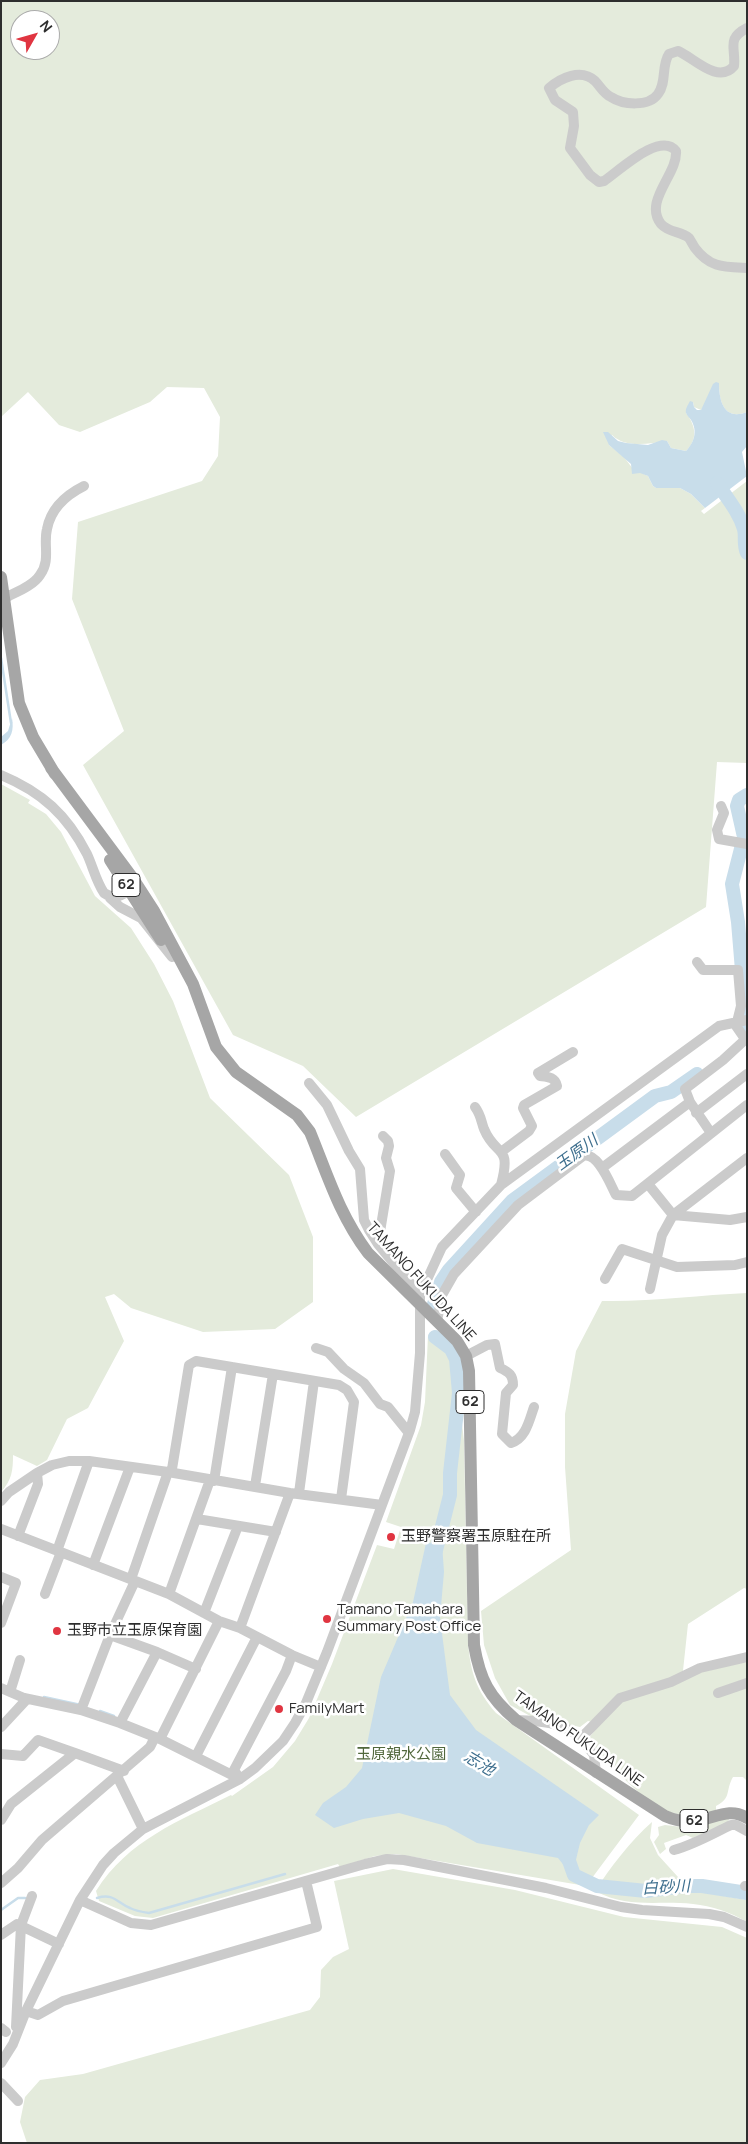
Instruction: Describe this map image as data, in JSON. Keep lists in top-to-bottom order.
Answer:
{
  "streets": {
    "main road": ["62", "TAMANO FUKUDA LINE"]
  },
  "water": ["玉原川", "志池", "白砂川"],
  "parks": ["玉原親水公園"],
  "places": [
    "玉野警察署玉原駐在所",
    "Tamano Tamahara Summary Post Office",
    "玉野市立玉原保育園",
    "FamilyMart"
  ],
  "north": "top right"
}
